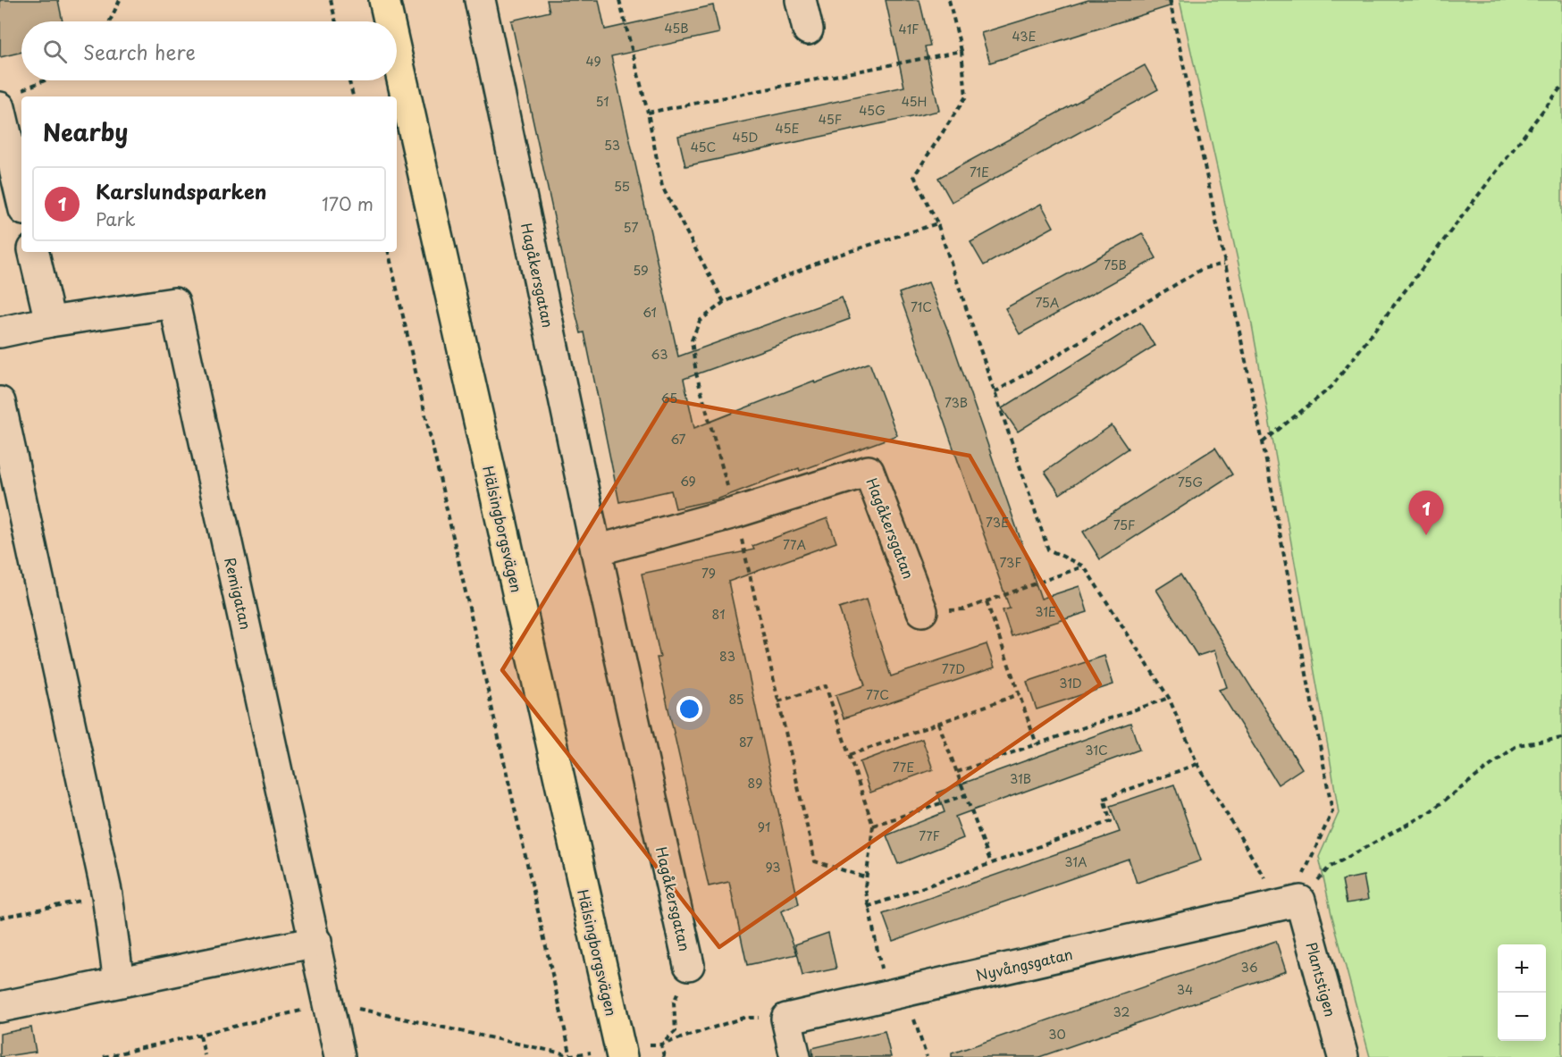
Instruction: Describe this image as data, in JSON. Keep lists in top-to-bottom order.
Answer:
{
  "streets": {
    "main road": ["Hälsingborgsvägen"],
    "street": [
      "Hagåkersgatan",
      "Remigatan",
      "Nyvångsgatan",
      "Plantstigen"
    ]
  },
  "crossings": [
    ["Nyvångsgatan", "Plantstigen"]
  ],
  "house_numbers": [
    "45B",
    "41F",
    "43E",
    "49",
    "51",
    "45H",
    "45G",
    "45F",
    "45E",
    "45D",
    "53",
    "45C",
    "71E",
    "55",
    "57",
    "75B",
    "59",
    "75A",
    "71C",
    "61",
    "63",
    "65",
    "73B",
    "67",
    "69",
    "75G",
    "73E",
    "75F",
    "77A",
    "73F",
    "79",
    "31E",
    "81",
    "83",
    "77D",
    "31D",
    "77C",
    "85",
    "87",
    "31C",
    "77E",
    "31B",
    "89",
    "91",
    "77F",
    "31A",
    "93",
    "36",
    "34",
    "32",
    "30"
  ],
  "page": {
    "search": "Search here",
    "heading": "Nearby",
    "list": [
      {
        "mark": "1",
        "name": "Karslundsparken",
        "note": "Park",
        "value": "170 m"
      }
    ],
    "pins": "1",
    "map_buttons": ["+", "−"]
  }
}
